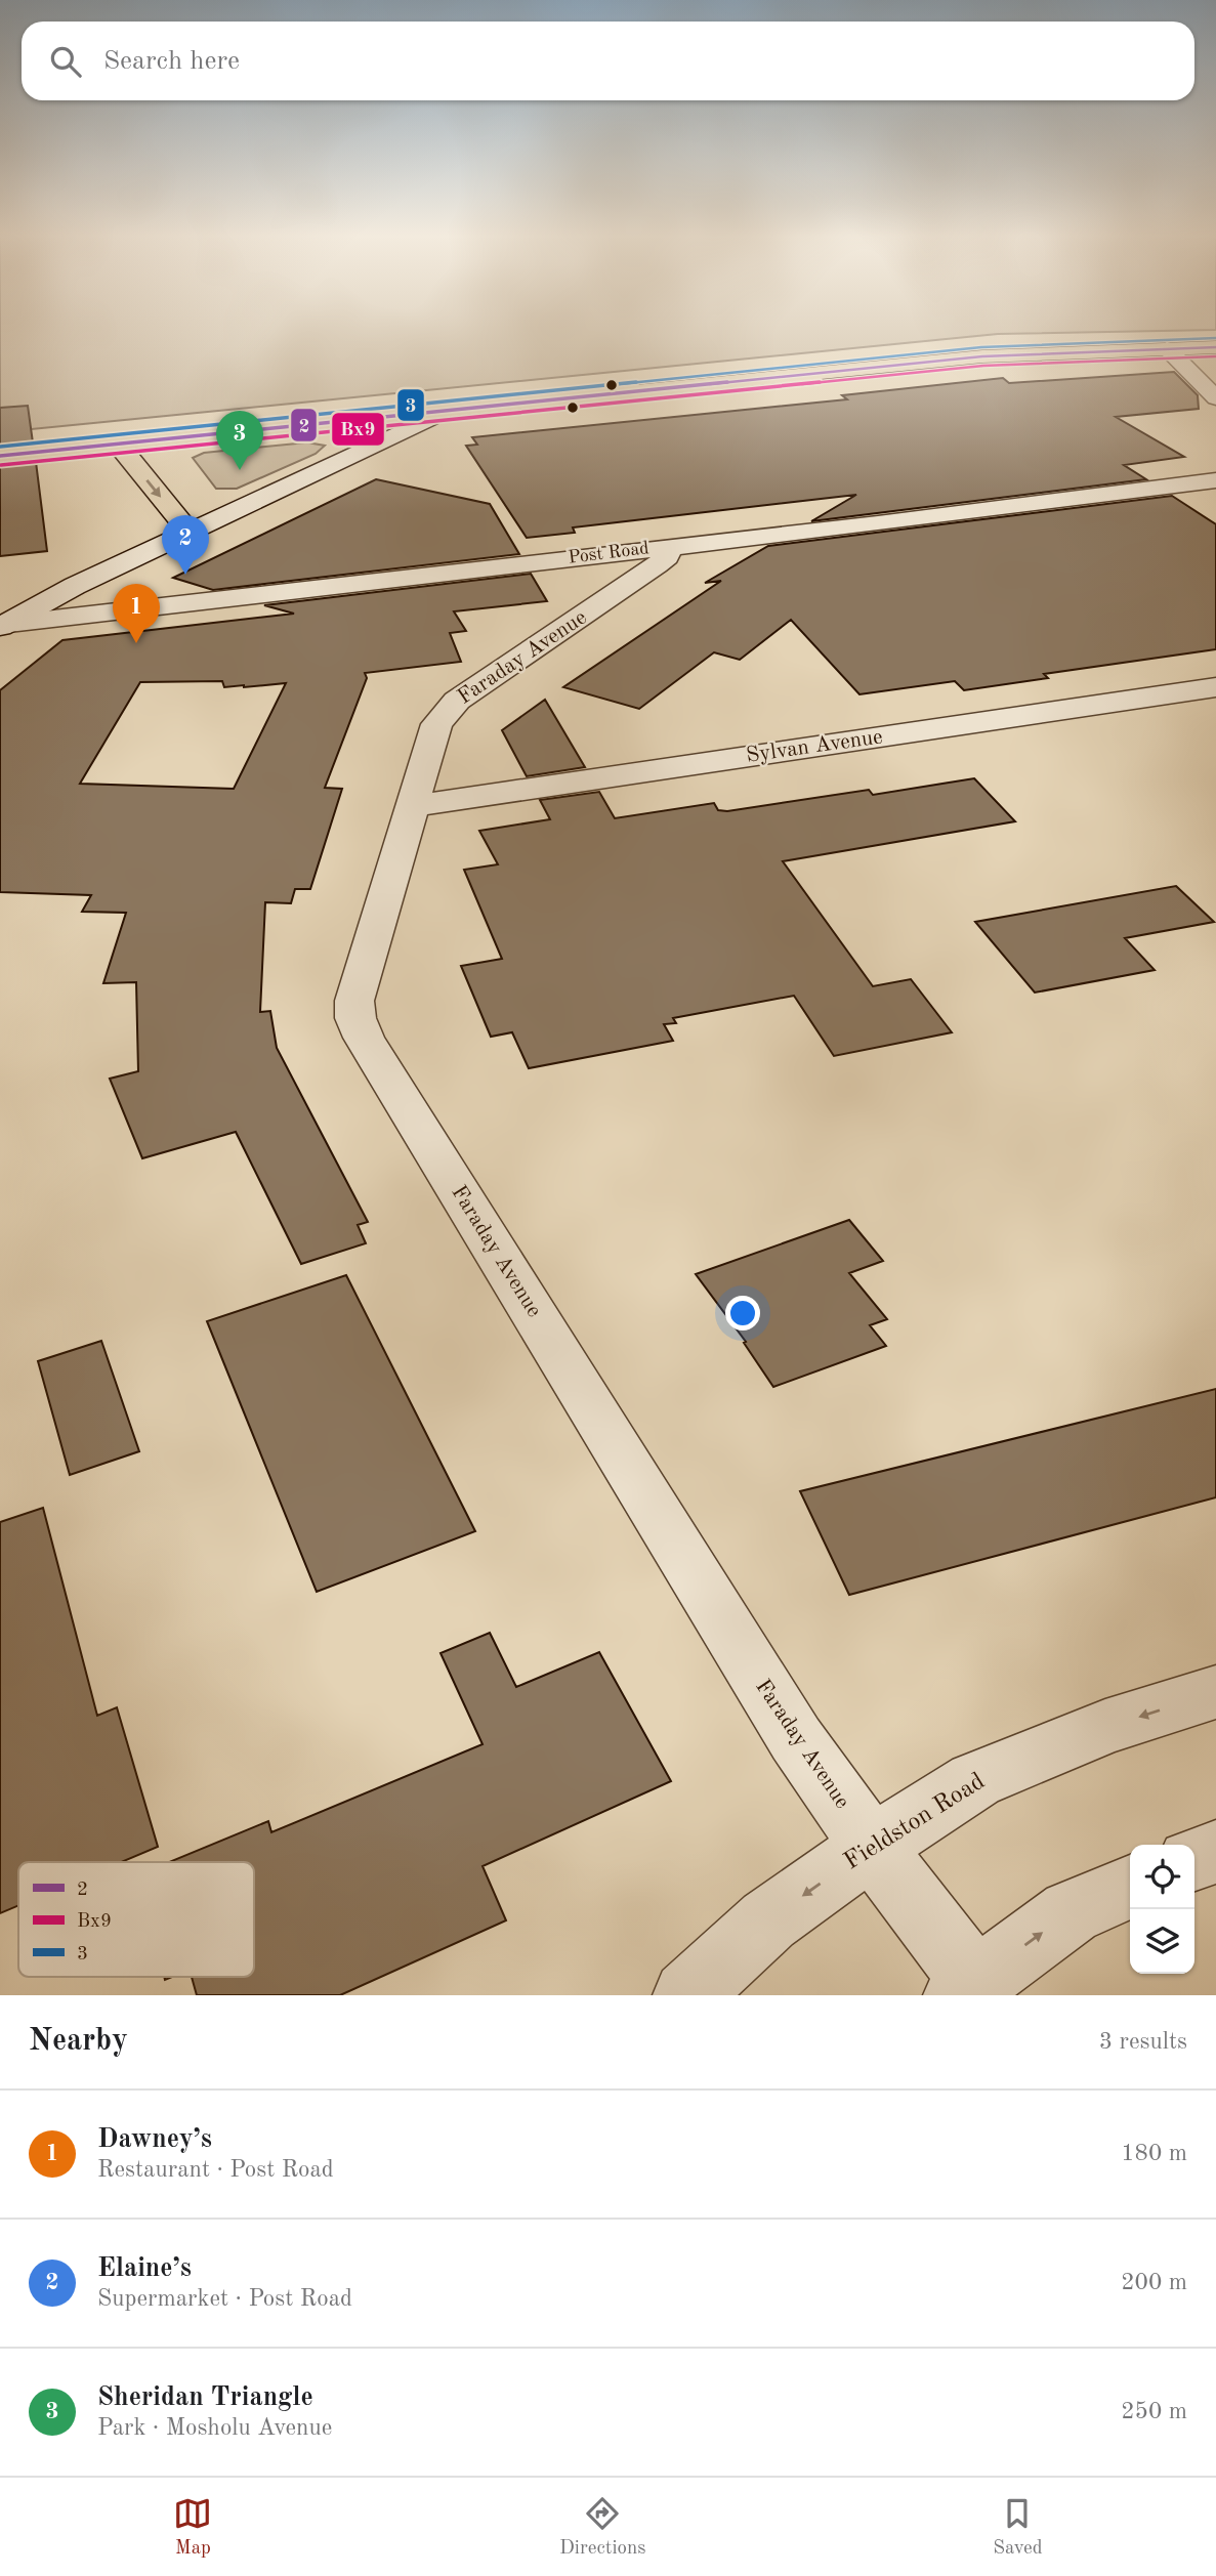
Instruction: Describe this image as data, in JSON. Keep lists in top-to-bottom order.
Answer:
{
  "streets": {
    "street": [
      "Post Road",
      "Faraday Avenue",
      "Sylvan Avenue",
      "Fieldston Road"
    ]
  },
  "crossings": [
    ["Post Road", "Faraday Avenue"],
    ["Faraday Avenue", "Sylvan Avenue"],
    ["Faraday Avenue", "Fieldston Road"]
  ],
  "lines": ["transit line 3", "transit line 2", "transit line Bx9"],
  "legend": ["2", "Bx9", "3"],
  "page": {
    "search": "Search here",
    "pins": ["3", "2", "1"],
    "heading": ["Nearby", "3 results"],
    "list": [
      {
        "mark": "1",
        "name": "Dawney’s",
        "note": "Restaurant · Post Road",
        "value": "180 m"
      },
      {
        "mark": "2",
        "name": "Elaine’s",
        "note": "Supermarket · Post Road",
        "value": "200 m"
      },
      {
        "mark": "3",
        "name": "Sheridan Triangle",
        "note": "Park · Mosholu Avenue",
        "value": "250 m"
      }
    ],
    "nav": ["Map", "Directions", "Saved"]
  }
}
